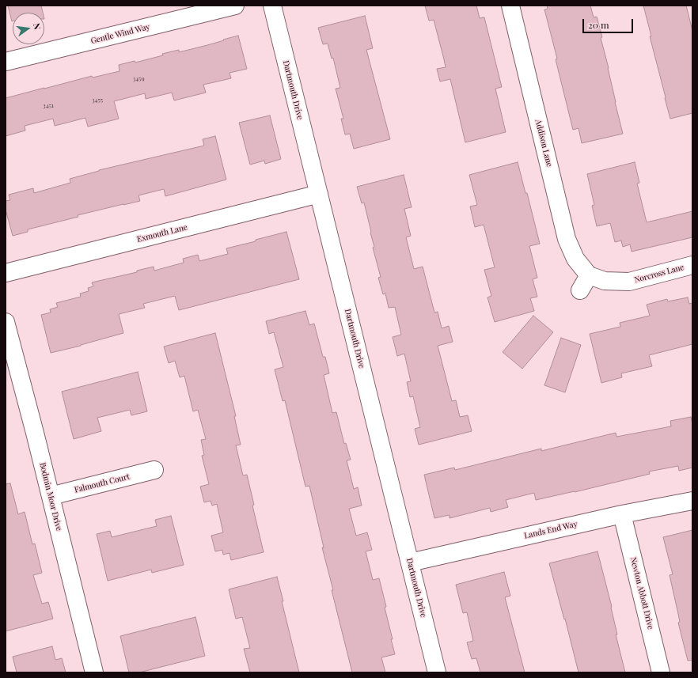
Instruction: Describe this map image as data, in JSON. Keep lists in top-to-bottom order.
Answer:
{
  "streets": {
    "street": [
      "Gentle Wind Way",
      "Dartmouth Drive",
      "Addison Lane",
      "Exmouth Lane",
      "Norcross Lane",
      "Falmouth Court",
      "Bodmin Moor Drive",
      "Lands End Way",
      "Newton Abbott Drive"
    ]
  },
  "crossings": [
    ["Dartmouth Drive", "Exmouth Lane"],
    ["Dartmouth Drive", "Lands End Way"],
    ["Addison Lane", "Norcross Lane"],
    ["Falmouth Court", "Bodmin Moor Drive"],
    ["Lands End Way", "Newton Abbott Drive"]
  ],
  "house_numbers": ["3459", "3455", "3451"],
  "scale_bar": "20 m",
  "north": "right"
}
